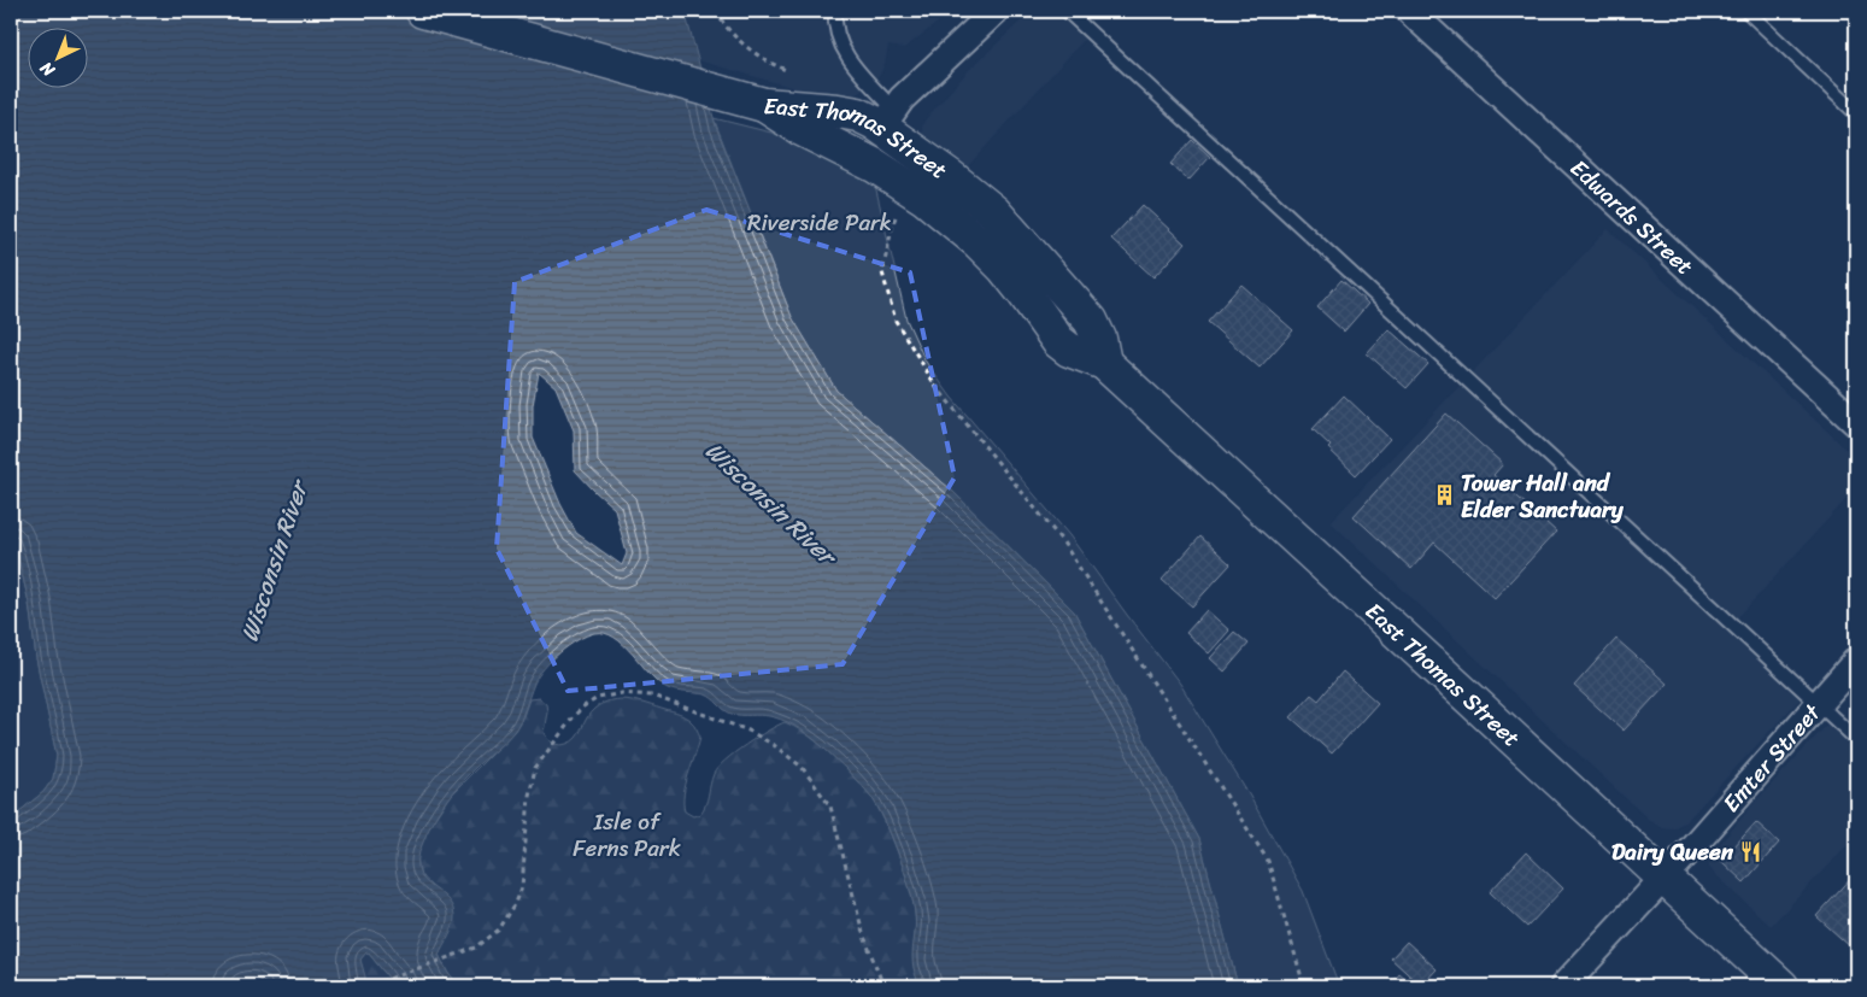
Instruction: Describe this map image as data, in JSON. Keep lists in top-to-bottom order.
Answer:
{
  "streets": {
    "main road": ["East Thomas Street"],
    "street": ["Edwards Street", "Emter Street"]
  },
  "crossings": [
    ["East Thomas Street", "Emter Street"]
  ],
  "water": ["Wisconsin River"],
  "parks": ["Riverside Park", "Isle of Ferns Park"],
  "places": {
    "building": ["Tower Hall and Elder Sanctuary"],
    "restaurant": ["Dairy Queen"]
  },
  "north": "bottom left"
}
